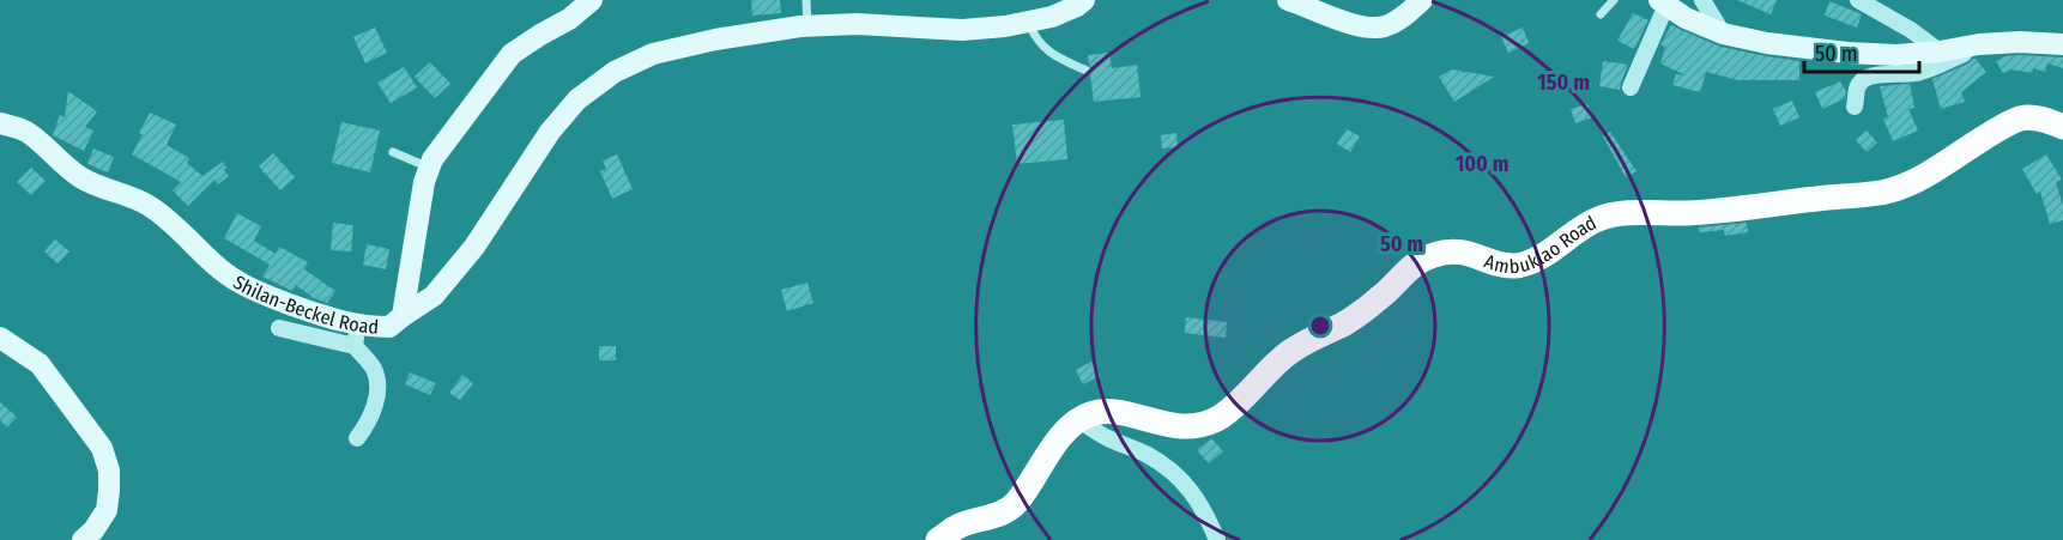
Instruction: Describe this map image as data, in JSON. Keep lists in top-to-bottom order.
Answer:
{
  "streets": {
    "main road": ["Ambuklao Road"],
    "street": ["Shilan-Beckel Road"]
  },
  "scale_bar": "50 m",
  "rings": ["150 m", "100 m", "50 m"]
}
